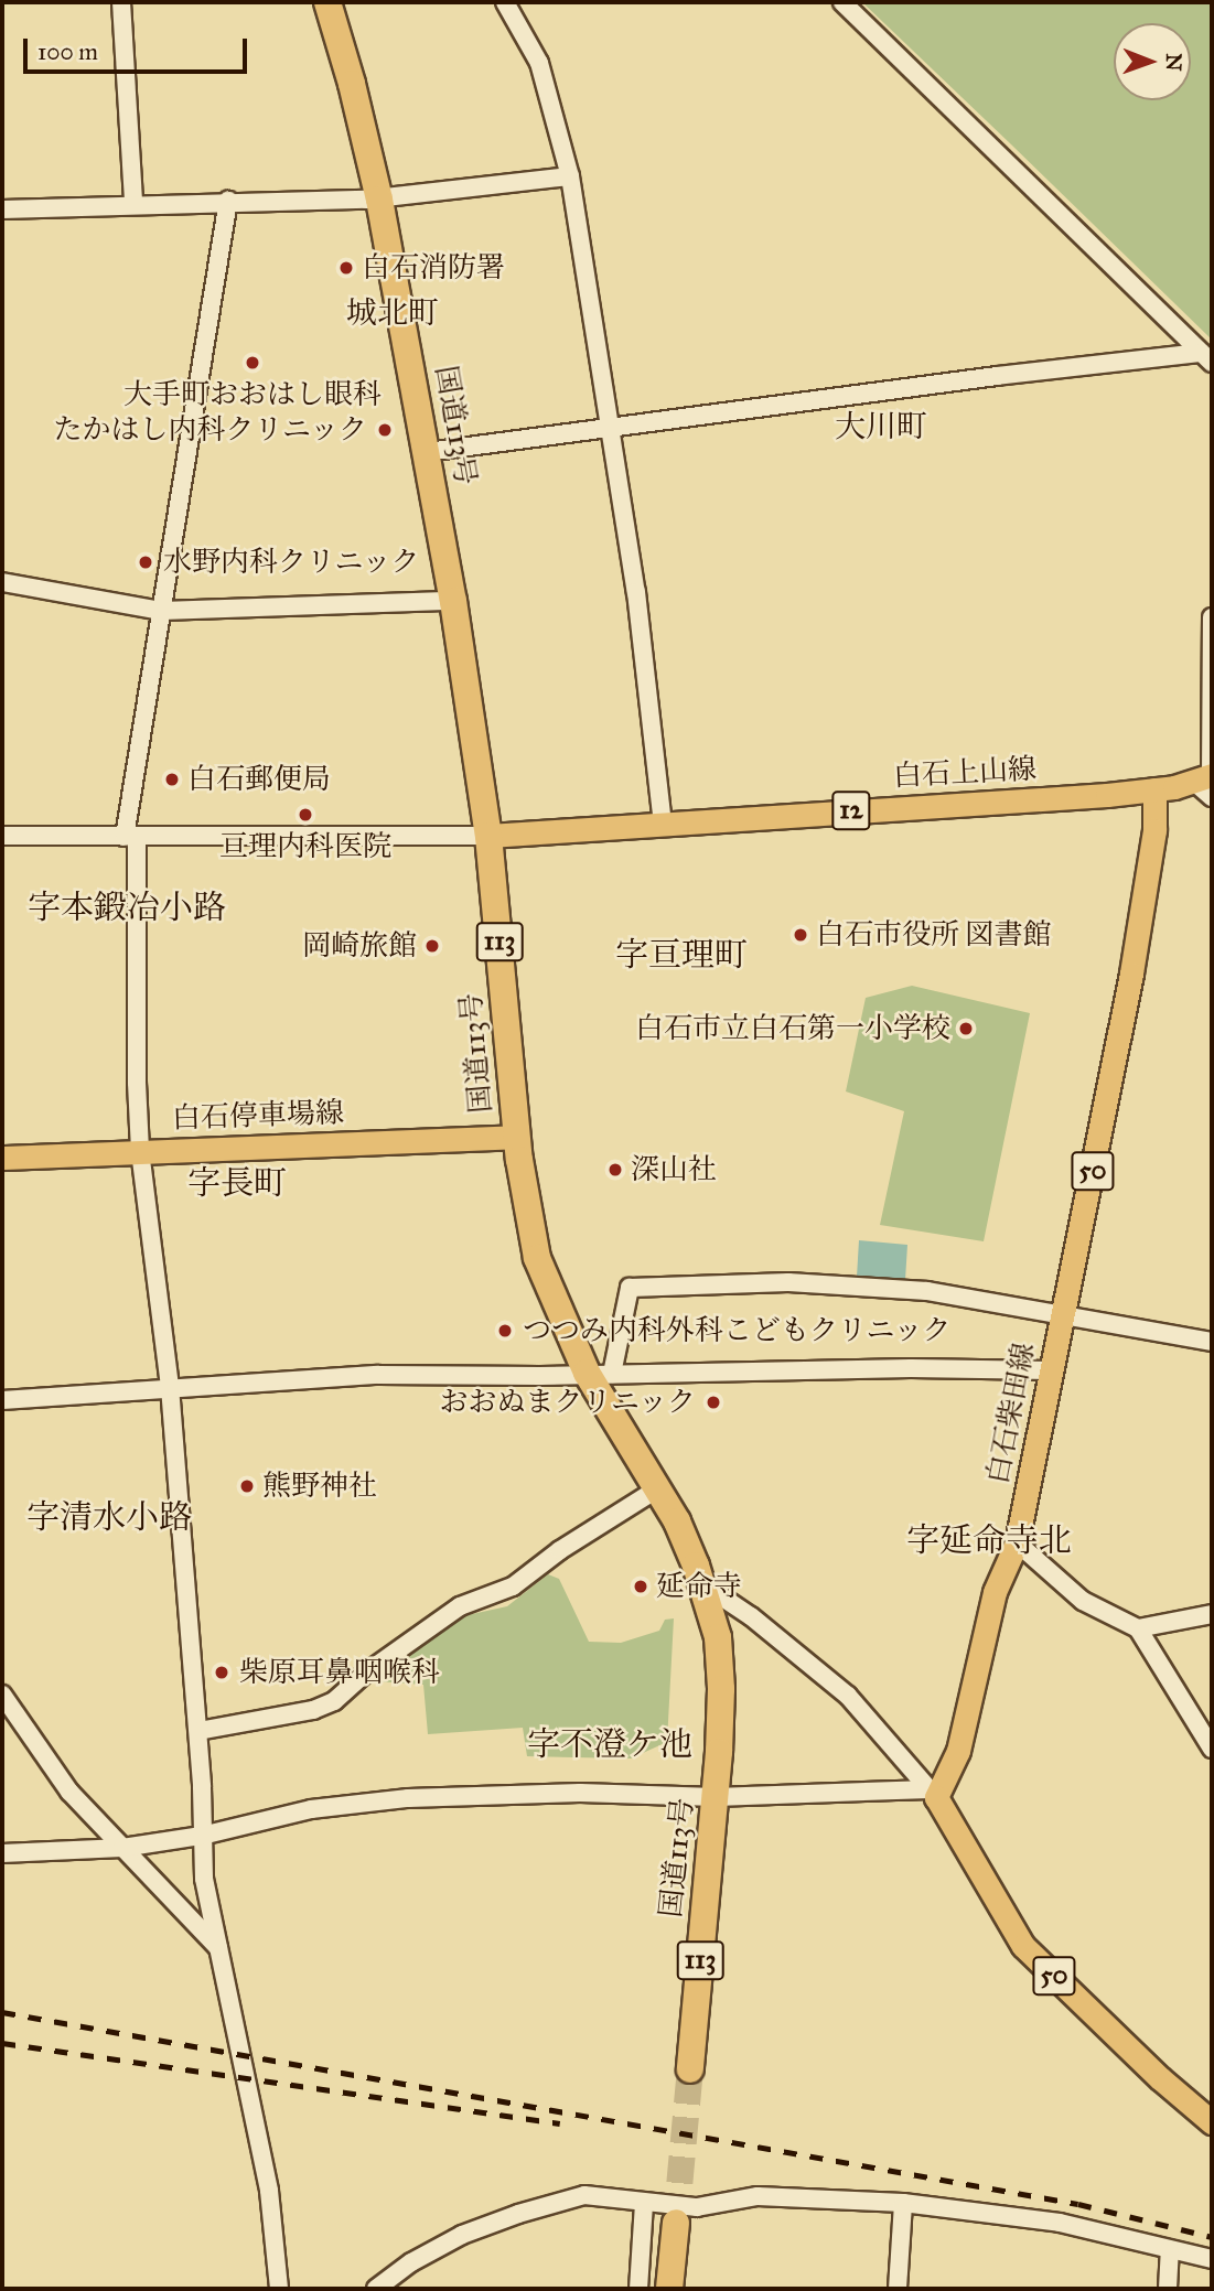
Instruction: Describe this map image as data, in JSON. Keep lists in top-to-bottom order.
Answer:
{
  "streets": {
    "highway": ["国道113号", "113"],
    "main road": [
      "白石上山線",
      "12",
      "白石停車場線",
      "50",
      "白石柴田線"
    ]
  },
  "crossings": [
    ["国道113号", "白石上山線"],
    ["国道113号", "白石停車場線"],
    ["白石上山線", "白石柴田線"],
    ["50", "白石柴田線"]
  ],
  "districts": [
    "城北町",
    "大川町",
    "字本鍛冶小路",
    "字亘理町",
    "字長町",
    "字清水小路",
    "字延命寺北",
    "字不澄ケ池"
  ],
  "places": [
    "白石消防署",
    "大手町おおはし眼科",
    "たかはし内科クリニック",
    "水野内科クリニック",
    "白石郵便局",
    "亘理内科医院",
    "白石市役所 図書館",
    "岡崎旅館",
    "白石市立白石第一小学校",
    "深山社",
    "つつみ内科外科こどもクリニック",
    "おおぬまクリニック",
    "熊野神社",
    "延命寺",
    "柴原耳鼻咽喉科"
  ],
  "scale_bar": "100 m",
  "north": "right"
}
